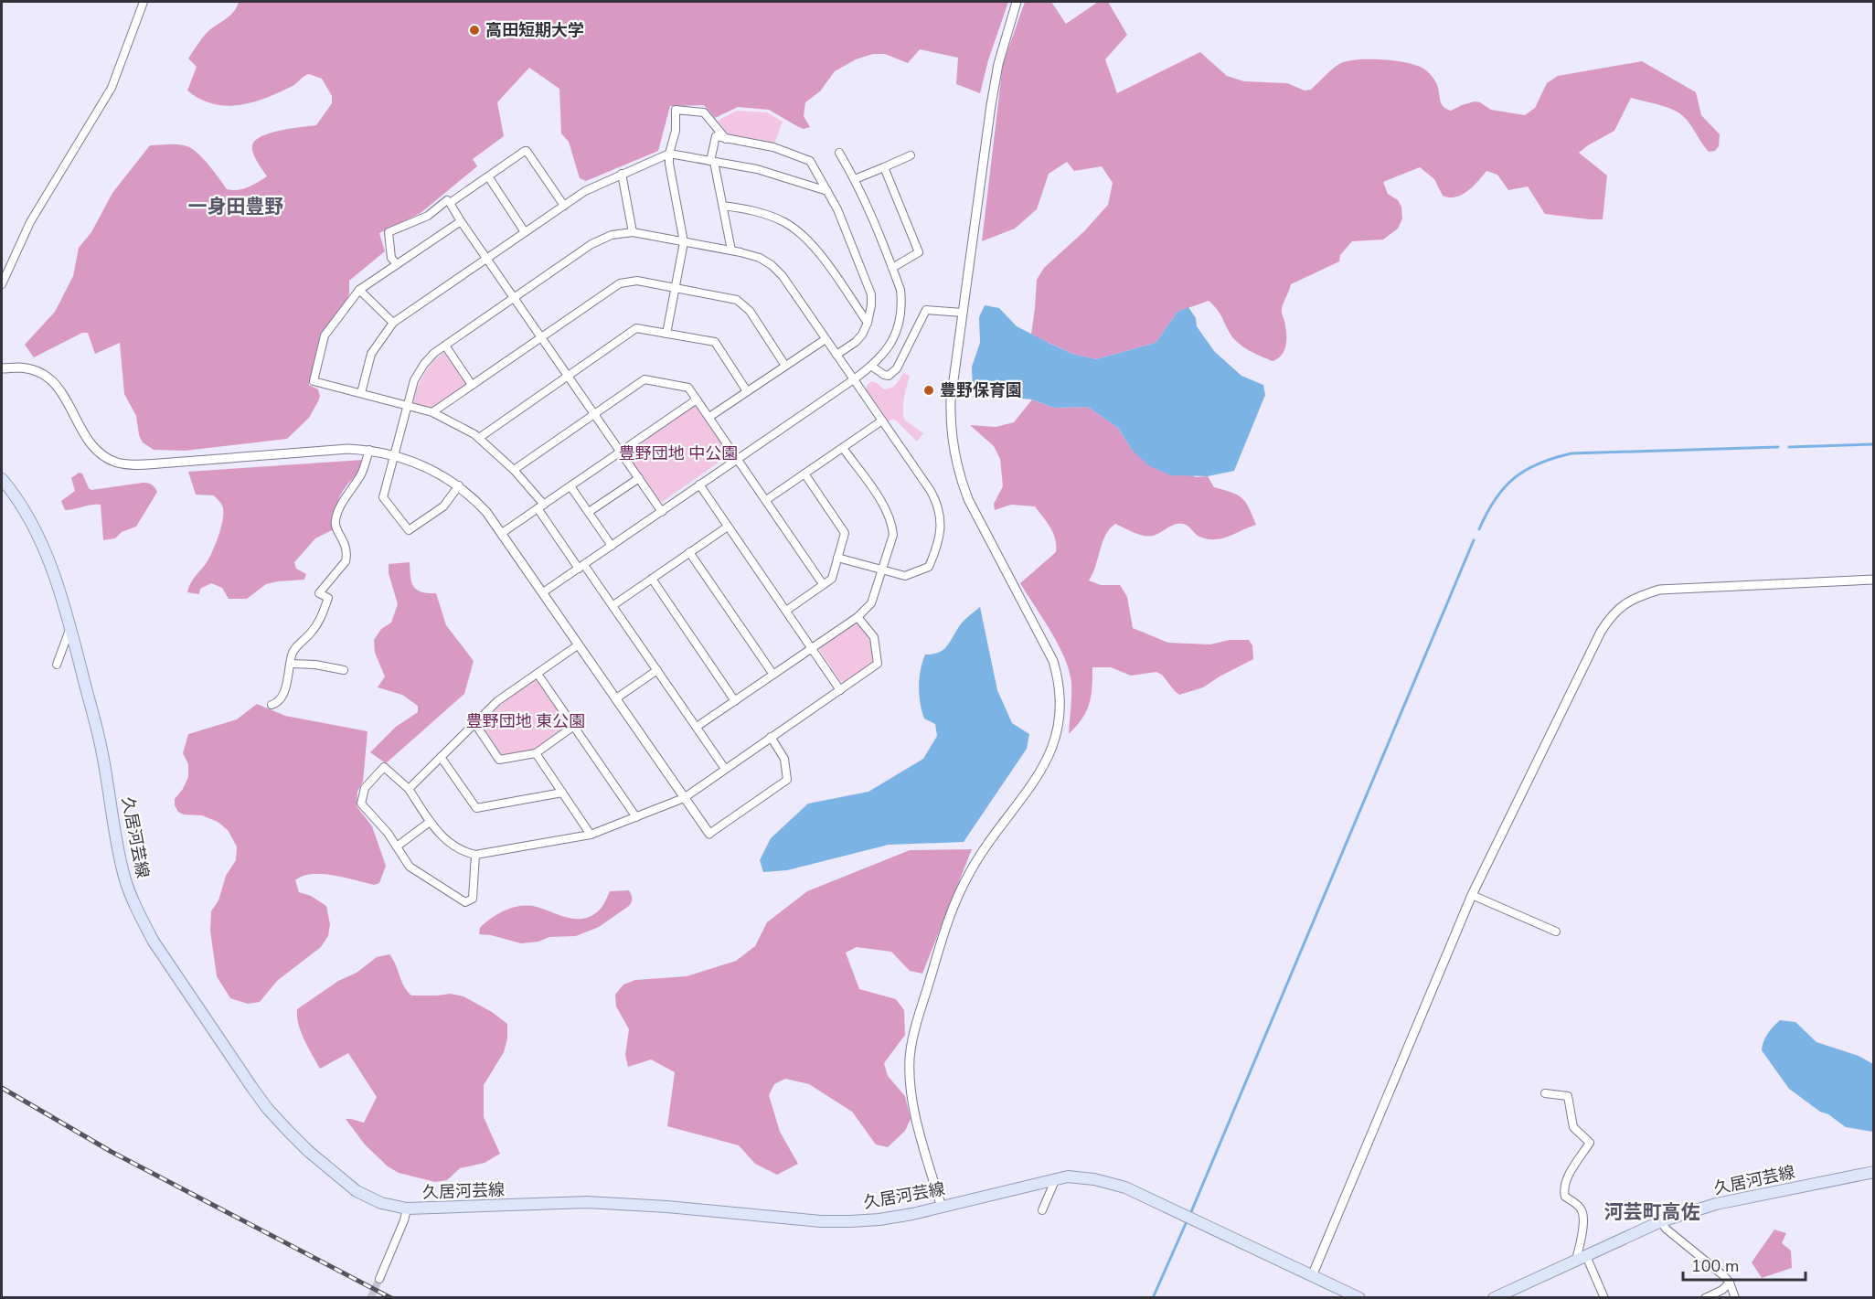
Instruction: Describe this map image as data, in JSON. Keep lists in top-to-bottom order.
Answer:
{
  "streets": {
    "main road": ["久居河芸線"]
  },
  "districts": ["一身田豊野", "河芸町高佐"],
  "parks": ["豊野団地 中公園", "豊野団地 東公園"],
  "places": ["高田短期大学", "豊野保育園"],
  "scale_bar": "100 m"
}
